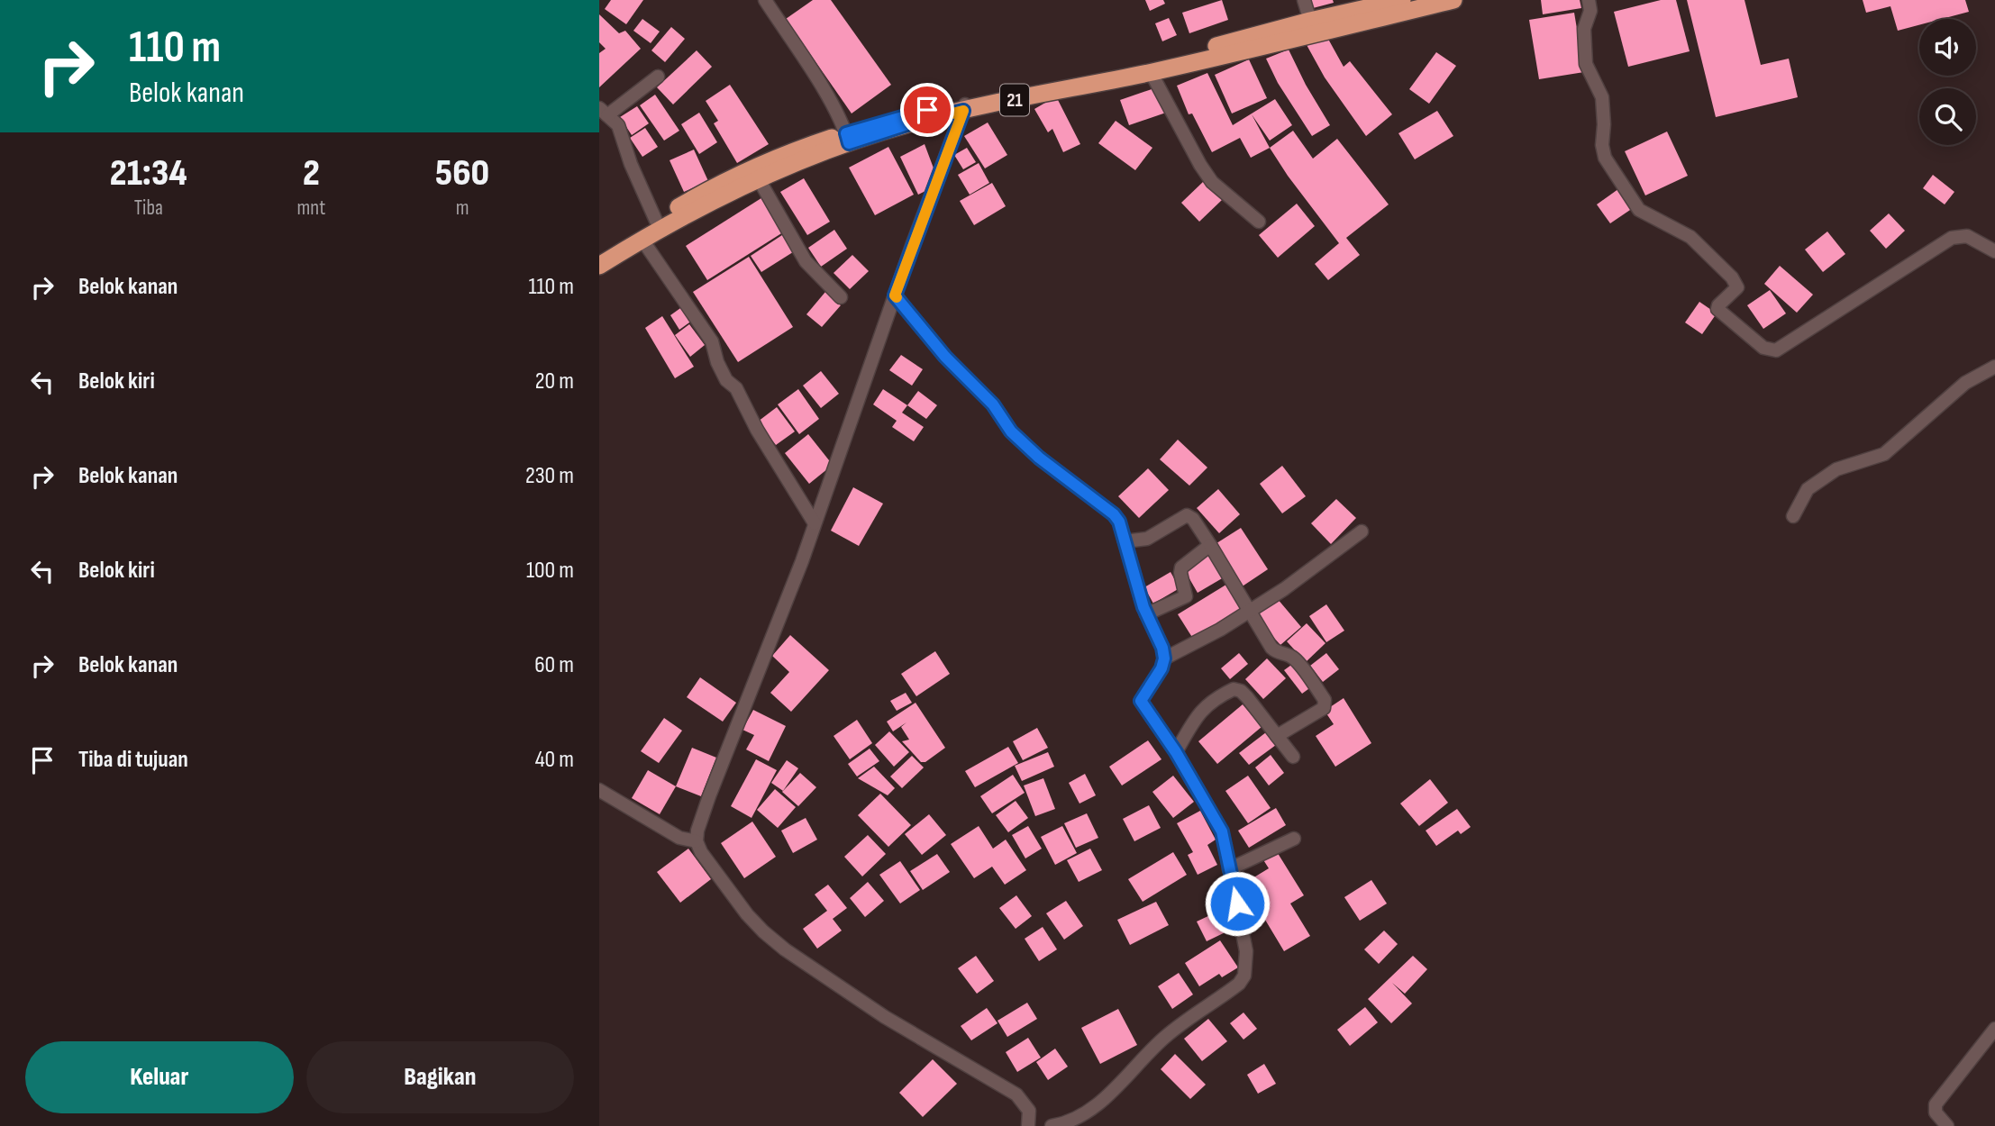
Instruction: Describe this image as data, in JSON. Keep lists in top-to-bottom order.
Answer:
{
  "streets": {
    "highway": ["21"]
  },
  "page": {
    "turn": ["110 m", "Belok kanan"],
    "eta": [
      "21:34",
      "Tiba",
      "2",
      "mnt",
      "560",
      "m"
    ],
    "list": [
      {
        "name": "Belok kanan",
        "value": "110 m"
      },
      {
        "name": "Belok kiri",
        "value": "20 m"
      },
      {
        "name": "Belok kanan",
        "value": "230 m"
      },
      {
        "name": "Belok kiri",
        "value": "100 m"
      },
      {
        "name": "Belok kanan",
        "value": "60 m"
      },
      {
        "name": "Tiba di tujuan",
        "value": "40 m"
      }
    ],
    "buttons": ["Keluar", "Bagikan"]
  }
}
